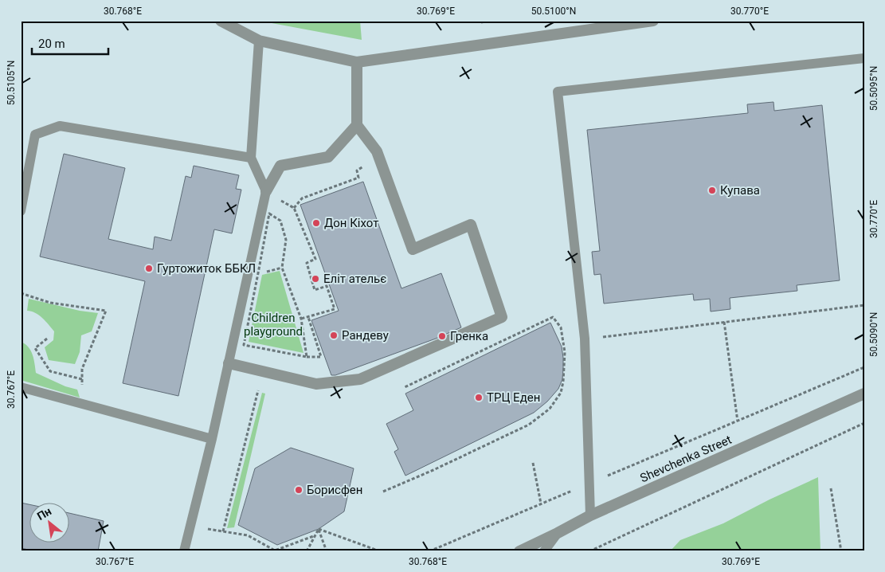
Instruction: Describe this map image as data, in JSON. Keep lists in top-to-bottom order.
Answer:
{
  "streets": {
    "street": ["Shevchenka Street"]
  },
  "parks": ["Children playground"],
  "places": [
    "Купава",
    "Дон Кіхот",
    "Гуртожиток ББКЛ",
    "Еліт ательє",
    "Рандеву",
    "Гренка",
    "ТРЦ Еден",
    "Борисфен"
  ],
  "scale_bar": "20 m",
  "north": "top left",
  "coordinates": [
    "30.768°E",
    "30.769°E",
    "50.5100°N",
    "30.770°E",
    "50.5105°N",
    "50.5095°N",
    "50.5090°N",
    "30.767°E"
  ]
}
